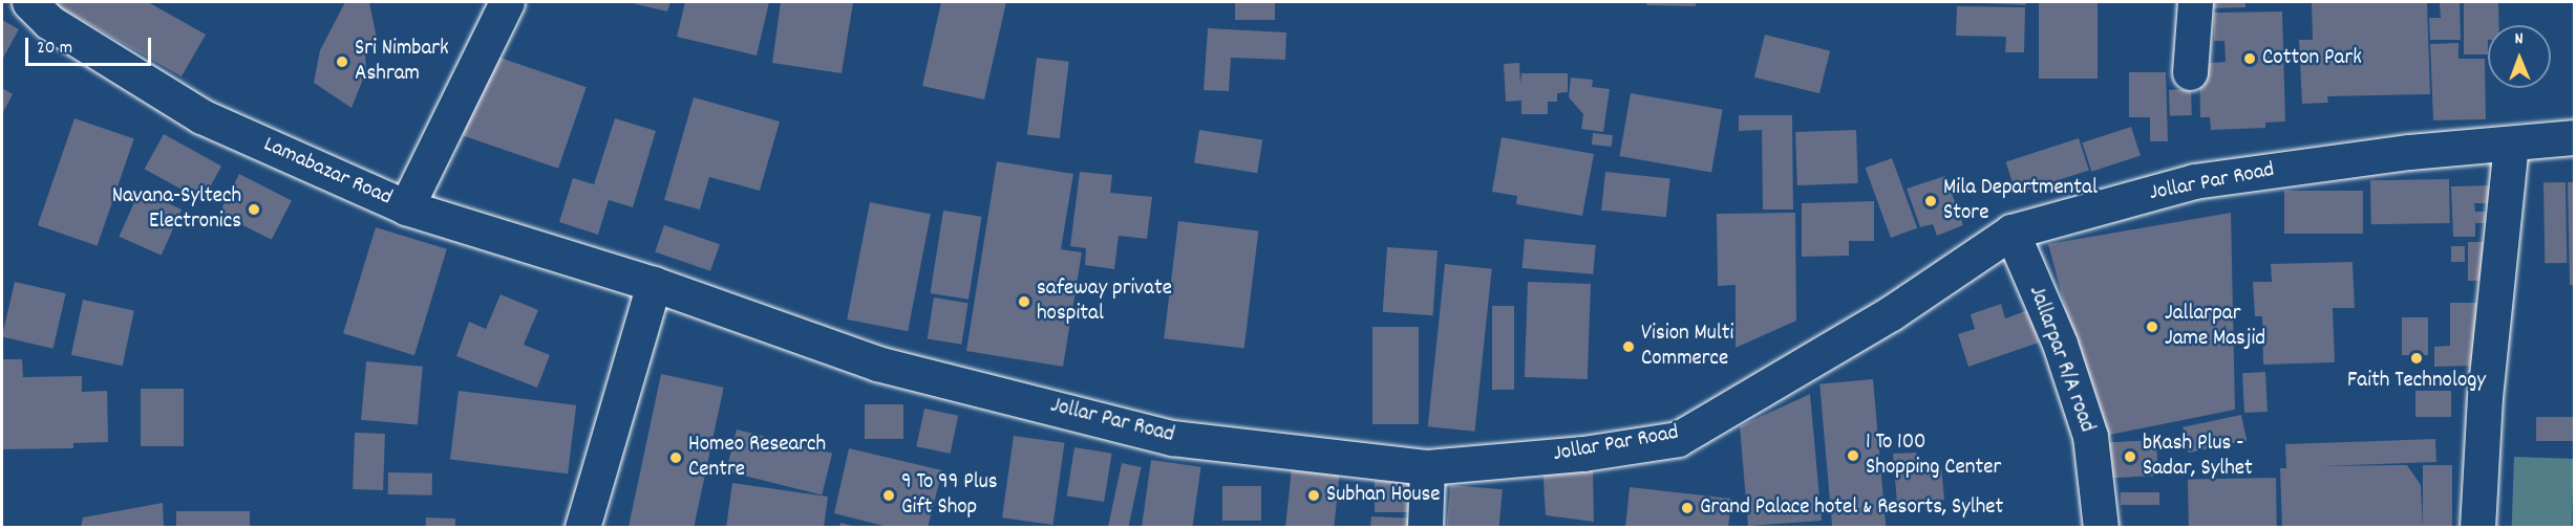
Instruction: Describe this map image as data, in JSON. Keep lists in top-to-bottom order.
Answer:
{
  "streets": {
    "street": ["Lamabazar Road", "Jollar Par Road", "Jallarpar R/A road"]
  },
  "crossings": [
    ["Lamabazar Road", "Jollar Par Road"],
    ["Jollar Par Road", "Jallarpar R/A road"]
  ],
  "places": [
    "Cotton Park",
    "Sri Nimbark Ashram",
    "Mila Departmental Store",
    "Navana-Syltech Electronics",
    "safeway private hospital",
    "Jallarpar Jame Masjid",
    "Vision Multi Commerce",
    "Faith Technology",
    "1 To 100 Shopping Center",
    "bKash Plus - Sadar, Sylhet",
    "Homeo Research Centre",
    "9 To 99 Plus Gift Shop",
    "Subhan House",
    "Grand Palace hotel & Resorts, Sylhet"
  ],
  "scale_bar": "20 m",
  "north": "top"
}
